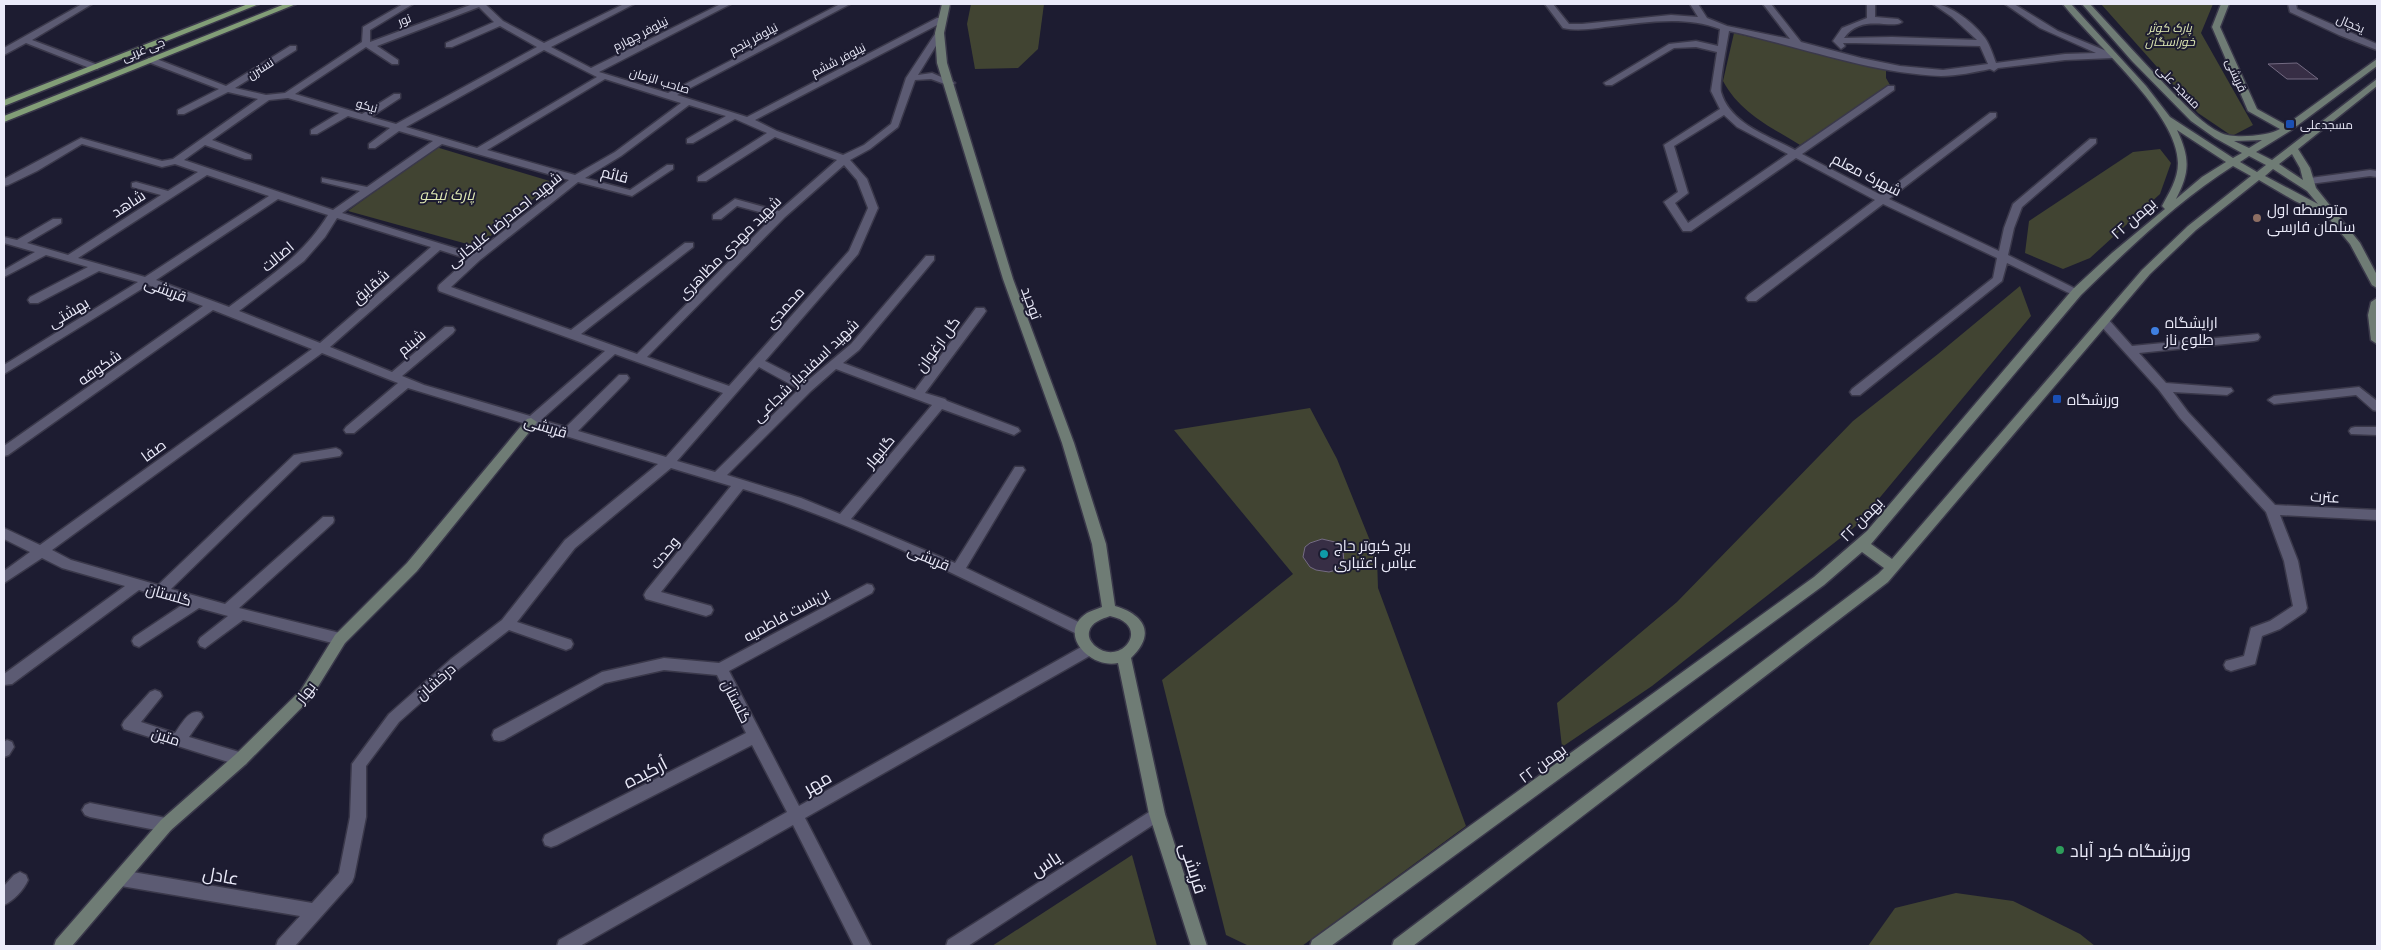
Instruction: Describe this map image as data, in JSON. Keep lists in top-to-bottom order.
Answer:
{
  "streets": {
    "main road": [
      "جی غربی",
      "قریشی",
      "مسجد علی",
      "۲۲ بهمن",
      "توحید",
      "بهار"
    ],
    "street": [
      "نور",
      "یخچال",
      "نیلوفر چهارم",
      "نیلوفر پنجم",
      "نیلوفر ششم",
      "نسترن",
      "صاحب الزمان",
      "نیکو",
      "قائم",
      "شهرک معلم",
      "شاهد",
      "شهید احمدرضا علیخانی",
      "شهید مهدی مظاهری",
      "اصالت",
      "شقایق",
      "محمدی",
      "بهشتی",
      "شبنم",
      "گل ارغوان",
      "شکوفه",
      "شهید اسفندیار شجاعی",
      "صفا",
      "گلبهار",
      "عترت",
      "وحدت",
      "گلستان",
      "بن‌بست فاطمیه",
      "درخشان",
      "متین",
      "اُرکیده",
      "مهر",
      "یاس",
      "عادل"
    ]
  },
  "crossings": [
    ["نور", "صاحب الزمان"],
    ["نیلوفر چهارم", "صاحب الزمان"],
    ["نیلوفر پنجم", "صاحب الزمان"],
    ["جی غربی", "نیکو"],
    ["نیلوفر ششم", "صاحب الزمان"],
    ["نیلوفر ششم", "توحید"],
    ["نسترن", "نیکو"],
    ["قریشی", "شاهد"],
    ["قریشی", "۲۲ بهمن"],
    ["قریشی", "اصالت"],
    ["قریشی", "شقایق"],
    ["قریشی", "توحید"],
    ["قریشی", "محمدی"],
    ["قریشی", "بهشتی"],
    ["قریشی", "شبنم"],
    ["قریشی", "شکوفه"],
    ["قریشی", "شهید اسفندیار شجاعی"],
    ["قریشی", "صفا"],
    ["قریشی", "گلبهار"],
    ["قریشی", "وحدت"],
    ["قریشی", "درخشان"],
    ["قریشی", "بهار"],
    ["قریشی", "مهر"],
    ["قریشی", "یاس"],
    ["صاحب الزمان", "شهید احمدرضا علیخانی"],
    ["صاحب الزمان", "شهید مهدی مظاهری"],
    ["صاحب الزمان", "محمدی"],
    ["مسجد علی", "۲۲ بهمن"],
    ["نیکو", "قائم"],
    ["نیکو", "شهید احمدرضا علیخانی"],
    ["قائم", "شهید احمدرضا علیخانی"],
    ["شهرک معلم", "۲۲ بهمن"],
    ["شهید احمدرضا علیخانی", "شهید مهدی مظاهری"],
    ["شهید احمدرضا علیخانی", "محمدی"],
    ["شهید مهدی مظاهری", "توحید"],
    ["شهید مهدی مظاهری", "محمدی"],
    ["شقایق", "صفا"],
    ["توحید", "مهر"],
    ["محمدی", "درخشان"],
    ["صفا", "گلستان"],
    ["گلستان", "بن‌بست فاطمیه"],
    ["گلستان", "بهار"],
    ["گلستان", "اُرکیده"],
    ["گلستان", "مهر"],
    ["درخشان", "عادل"],
    ["بهار", "متین"],
    ["بهار", "عادل"]
  ],
  "parks": ["پارک کوثر خوراسگان", "پارک نیکو"],
  "places": {
    "transit": ["مسجدعلی", "ورزشگاه"],
    "other": [
      "متوسطه اول سلمان فارسی",
      "ارایشگاه طلوع ناز",
      "برج کبوتر حاج عباس اعتباری",
      "ورزشگاه کرد آباد"
    ]
  }
}
